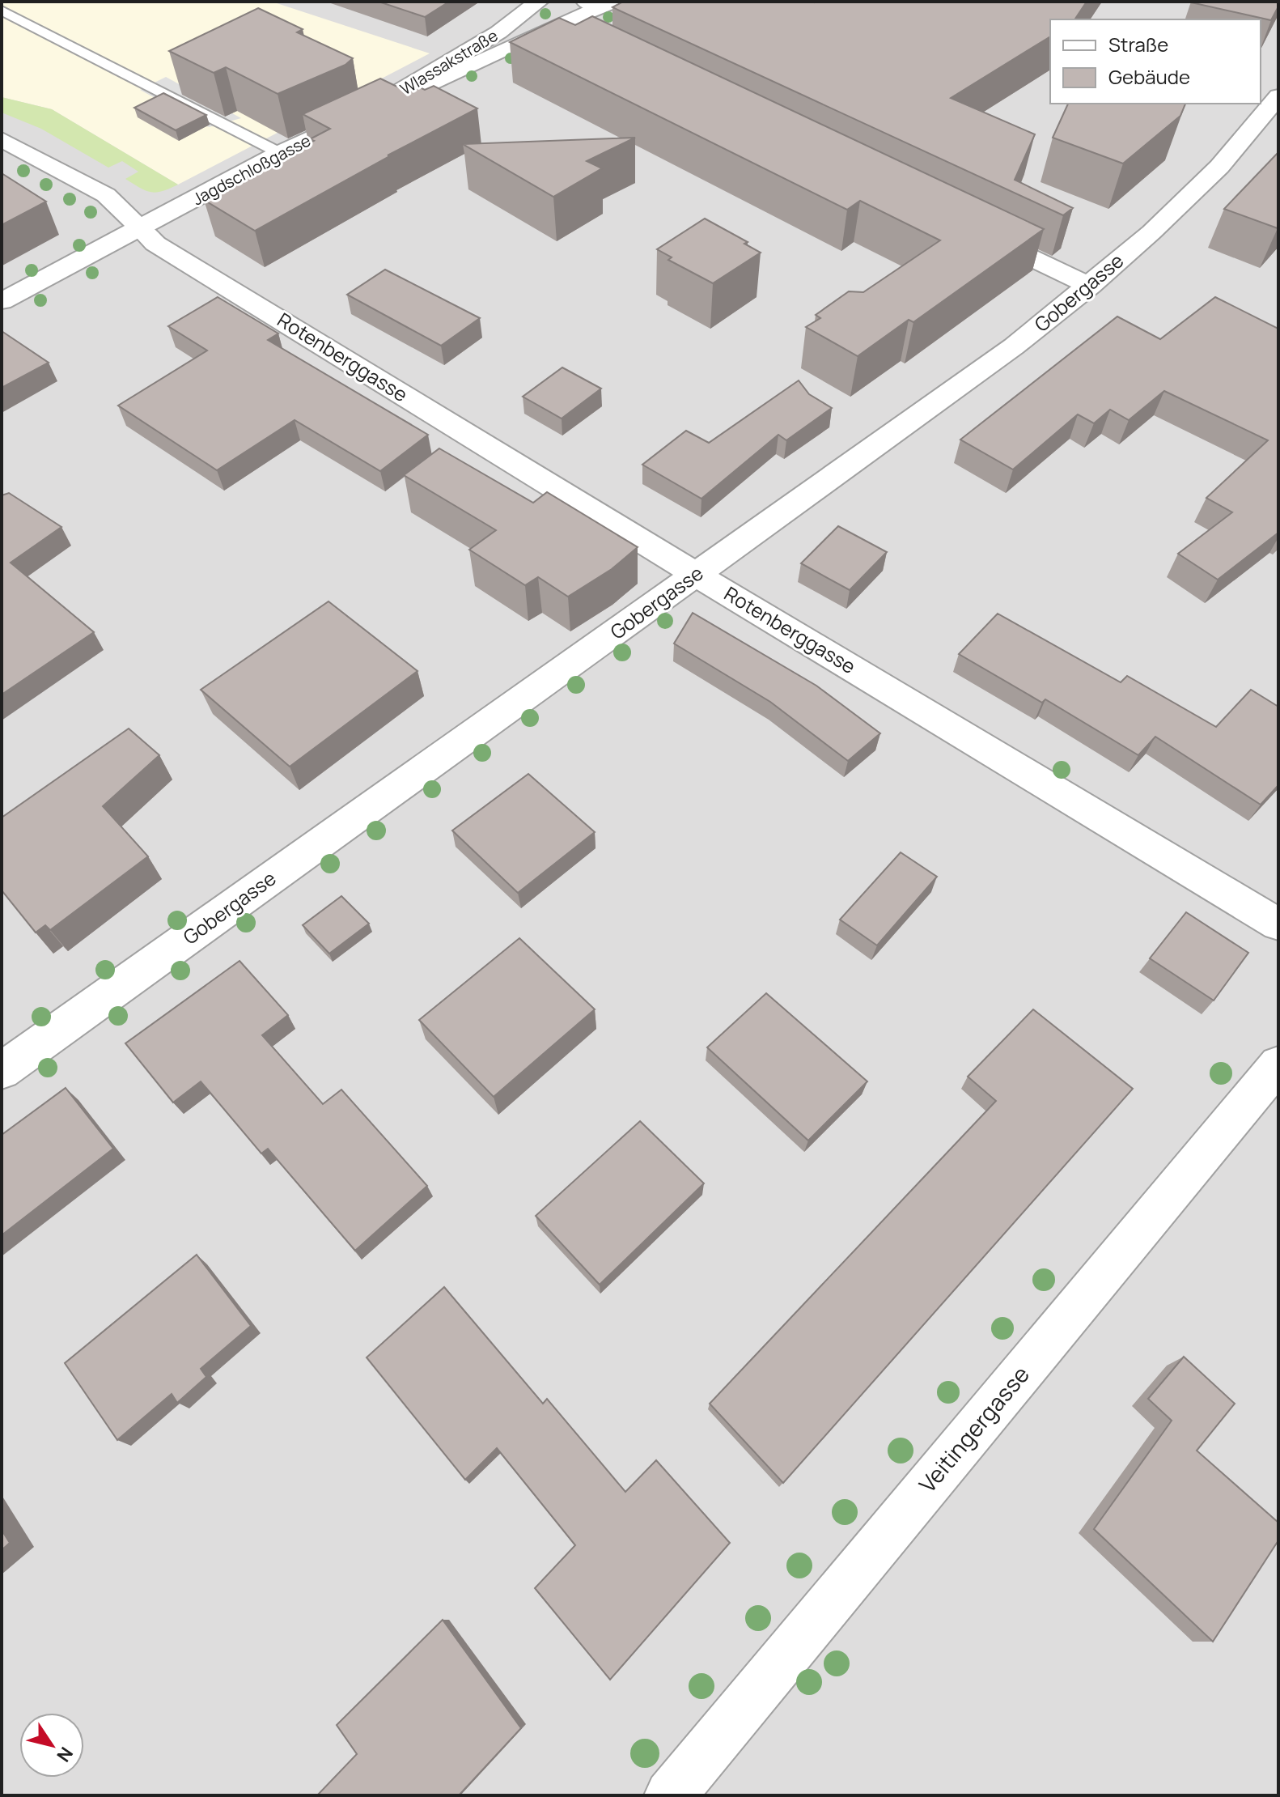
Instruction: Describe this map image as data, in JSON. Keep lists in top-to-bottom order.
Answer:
{
  "streets": {
    "street": [
      "Wlassakstraße",
      "Jagdschloßgasse",
      "Gobergasse",
      "Rotenberggasse",
      "Veitingergasse"
    ]
  },
  "crossings": [
    ["Wlassakstraße", "Jagdschloßgasse"],
    ["Jagdschloßgasse", "Rotenberggasse"],
    ["Gobergasse", "Rotenberggasse"]
  ],
  "legend": ["Straße", "Gebäude"],
  "north": "bottom right"
}
